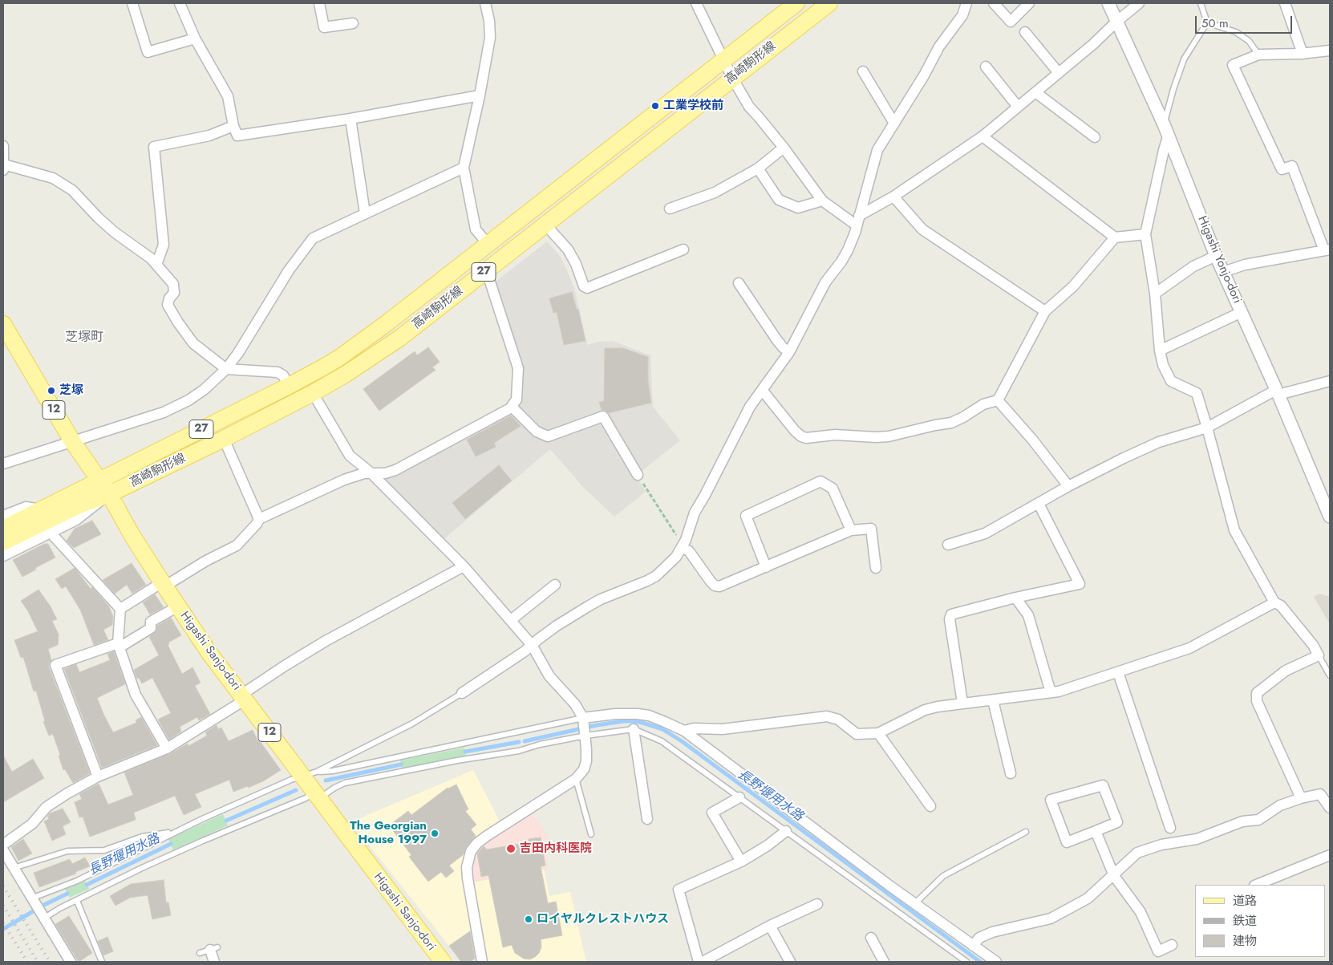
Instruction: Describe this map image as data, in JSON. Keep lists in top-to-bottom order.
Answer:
{
  "streets": {
    "main road": [
      "高崎駒形線",
      "27",
      "12",
      "Higashi Sanjo-dori"
    ],
    "street": ["Higashi Yonjo-dori"]
  },
  "crossings": [
    ["高崎駒形線", "Higashi Sanjo-dori"]
  ],
  "districts": ["芝塚町"],
  "water": ["長野堰用水路"],
  "places": [
    "工業学校前",
    "芝塚",
    "The Georgian House 1997",
    "吉田内科医院",
    "ロイヤルクレストハウス"
  ],
  "legend": ["道路", "鉄道", "建物"],
  "scale_bar": "50 m"
}
